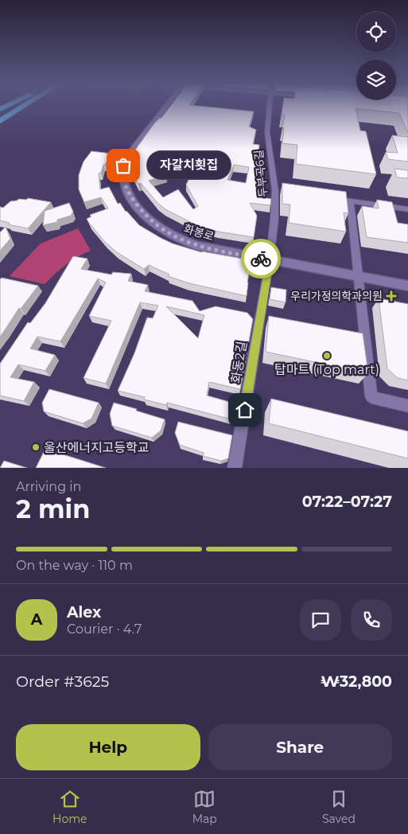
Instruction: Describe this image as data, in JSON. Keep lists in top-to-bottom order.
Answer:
{
  "streets": {
    "street": ["두부곡6길", "화봉로", "화동2길"]
  },
  "crossings": [
    ["두부곡6길", "화봉로"],
    ["두부곡6길", "화동2길"],
    ["화봉로", "화동2길"]
  ],
  "places": {
    "other": ["자갈치횟집", "탑마트 (Top mart)", "울산에너지고등학교"],
    "health": ["우리가정의학과의원"]
  },
  "page": {
    "bubble": "자갈치횟집",
    "heading": ["2 min", "Arriving in", "07:22–07:27"],
    "panel": [
      "Alex",
      "Courier · 4.7",
      "Order #3625",
      "₩32,800"
    ],
    "bar": "On the way · 110 m",
    "round": "A",
    "buttons": ["Help", "Share"],
    "tabs": ["Home", "Map", "Saved"]
  }
}
